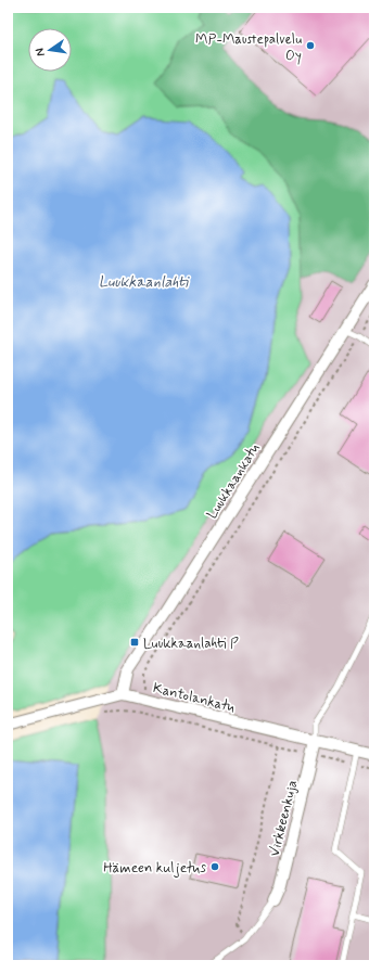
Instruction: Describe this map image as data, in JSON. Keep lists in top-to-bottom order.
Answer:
{
  "streets": {
    "street": ["Luukkaankatu", "Kantolankatu", "Virkkeenkuja"]
  },
  "crossings": [
    ["Luukkaankatu", "Kantolankatu"],
    ["Kantolankatu", "Virkkeenkuja"]
  ],
  "water": ["Luukkaanlahti"],
  "places": {
    "other": ["MP-Maustepalvelu Oy", "Hämeen kuljetus"],
    "transit": ["Luukkaanlahti P"]
  },
  "north": "left"
}
